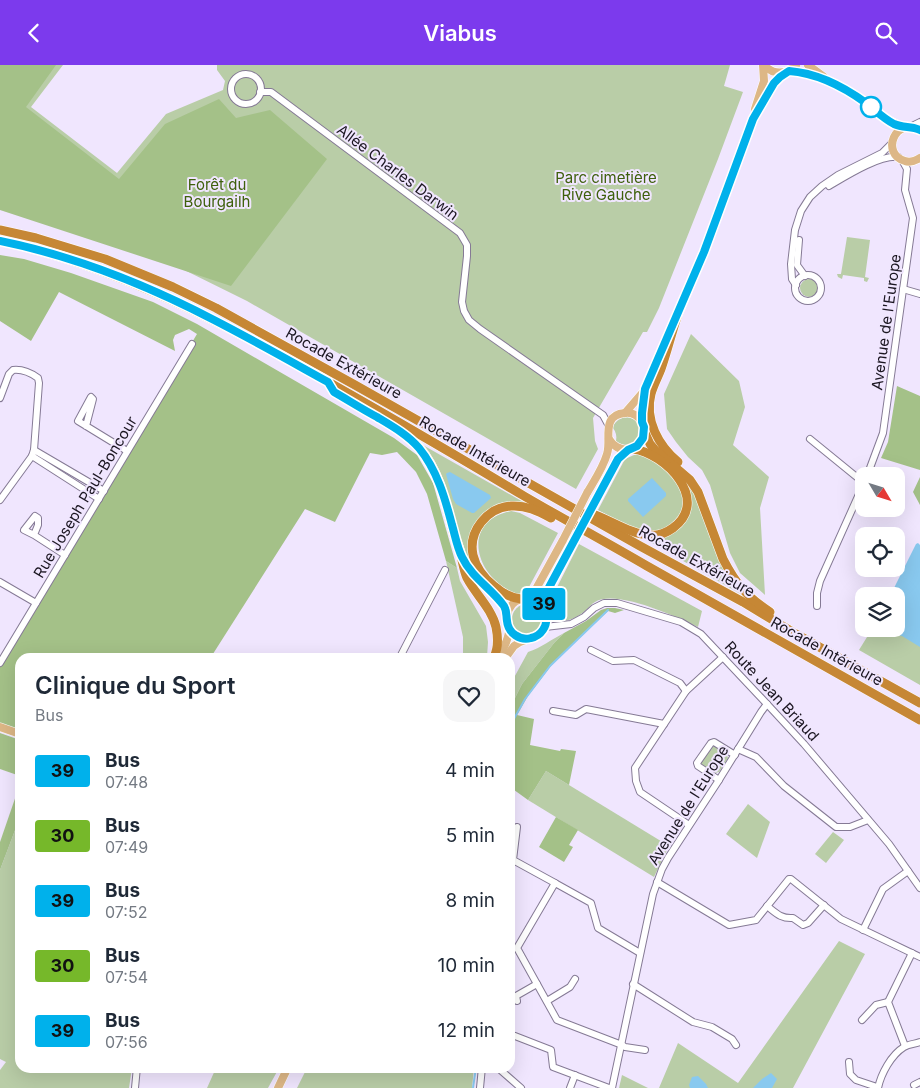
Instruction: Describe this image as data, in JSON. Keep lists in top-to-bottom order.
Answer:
{
  "streets": {
    "highway": ["Rocade Extérieure", "Rocade Intérieure"],
    "street": [
      "Allée Charles Darwin",
      "Avenue de l'Europe",
      "Rue Joseph Paul-Boncour",
      "Route Jean Briaud"
    ]
  },
  "crossings": [
    ["Avenue de l'Europe", "Route Jean Briaud"]
  ],
  "parks": ["Parc cimetière Rive Gauche", "Forêt du Bourgailh"],
  "lines": ["bus line 39"],
  "north": "bottom right",
  "page": {
    "header": "Viabus",
    "on_map": "39",
    "heading": ["Clinique du Sport", "Bus"],
    "list": [
      {
        "mark": "39",
        "name": "Bus",
        "note": "07:48",
        "value": "4 min"
      },
      {
        "mark": "30",
        "name": "Bus",
        "note": "07:49",
        "value": "5 min"
      },
      {
        "mark": "39",
        "name": "Bus",
        "note": "07:52",
        "value": "8 min"
      },
      {
        "mark": "30",
        "name": "Bus",
        "note": "07:54",
        "value": "10 min"
      },
      {
        "mark": "39",
        "name": "Bus",
        "note": "07:56",
        "value": "12 min"
      }
    ]
  }
}
